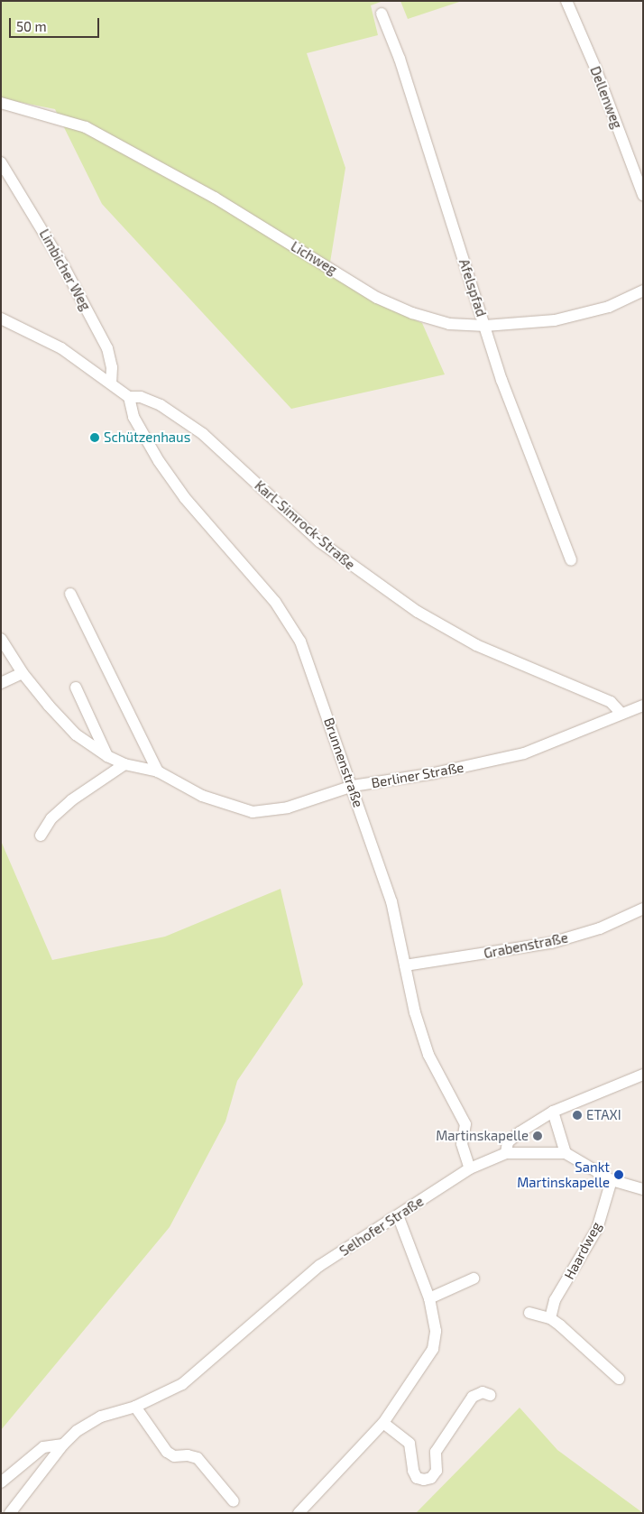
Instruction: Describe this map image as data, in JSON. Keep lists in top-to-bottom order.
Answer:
{
  "streets": {
    "street": [
      "Dellenweg",
      "Lichweg",
      "Limbicher Weg",
      "Afelspfad",
      "Karl-Simrock-Straße",
      "Brunnenstraße",
      "Berliner Straße",
      "Grabenstraße",
      "Selhofer Straße",
      "Haardweg"
    ]
  },
  "crossings": [
    ["Lichweg", "Afelspfad"],
    ["Limbicher Weg", "Karl-Simrock-Straße"],
    ["Karl-Simrock-Straße", "Brunnenstraße"],
    ["Karl-Simrock-Straße", "Berliner Straße"],
    ["Brunnenstraße", "Berliner Straße"],
    ["Brunnenstraße", "Grabenstraße"],
    ["Brunnenstraße", "Selhofer Straße"]
  ],
  "places": [
    "Schützenhaus",
    "ETAXI",
    "Martinskapelle",
    "Sankt Martinskapelle"
  ],
  "scale_bar": "50 m"
}
